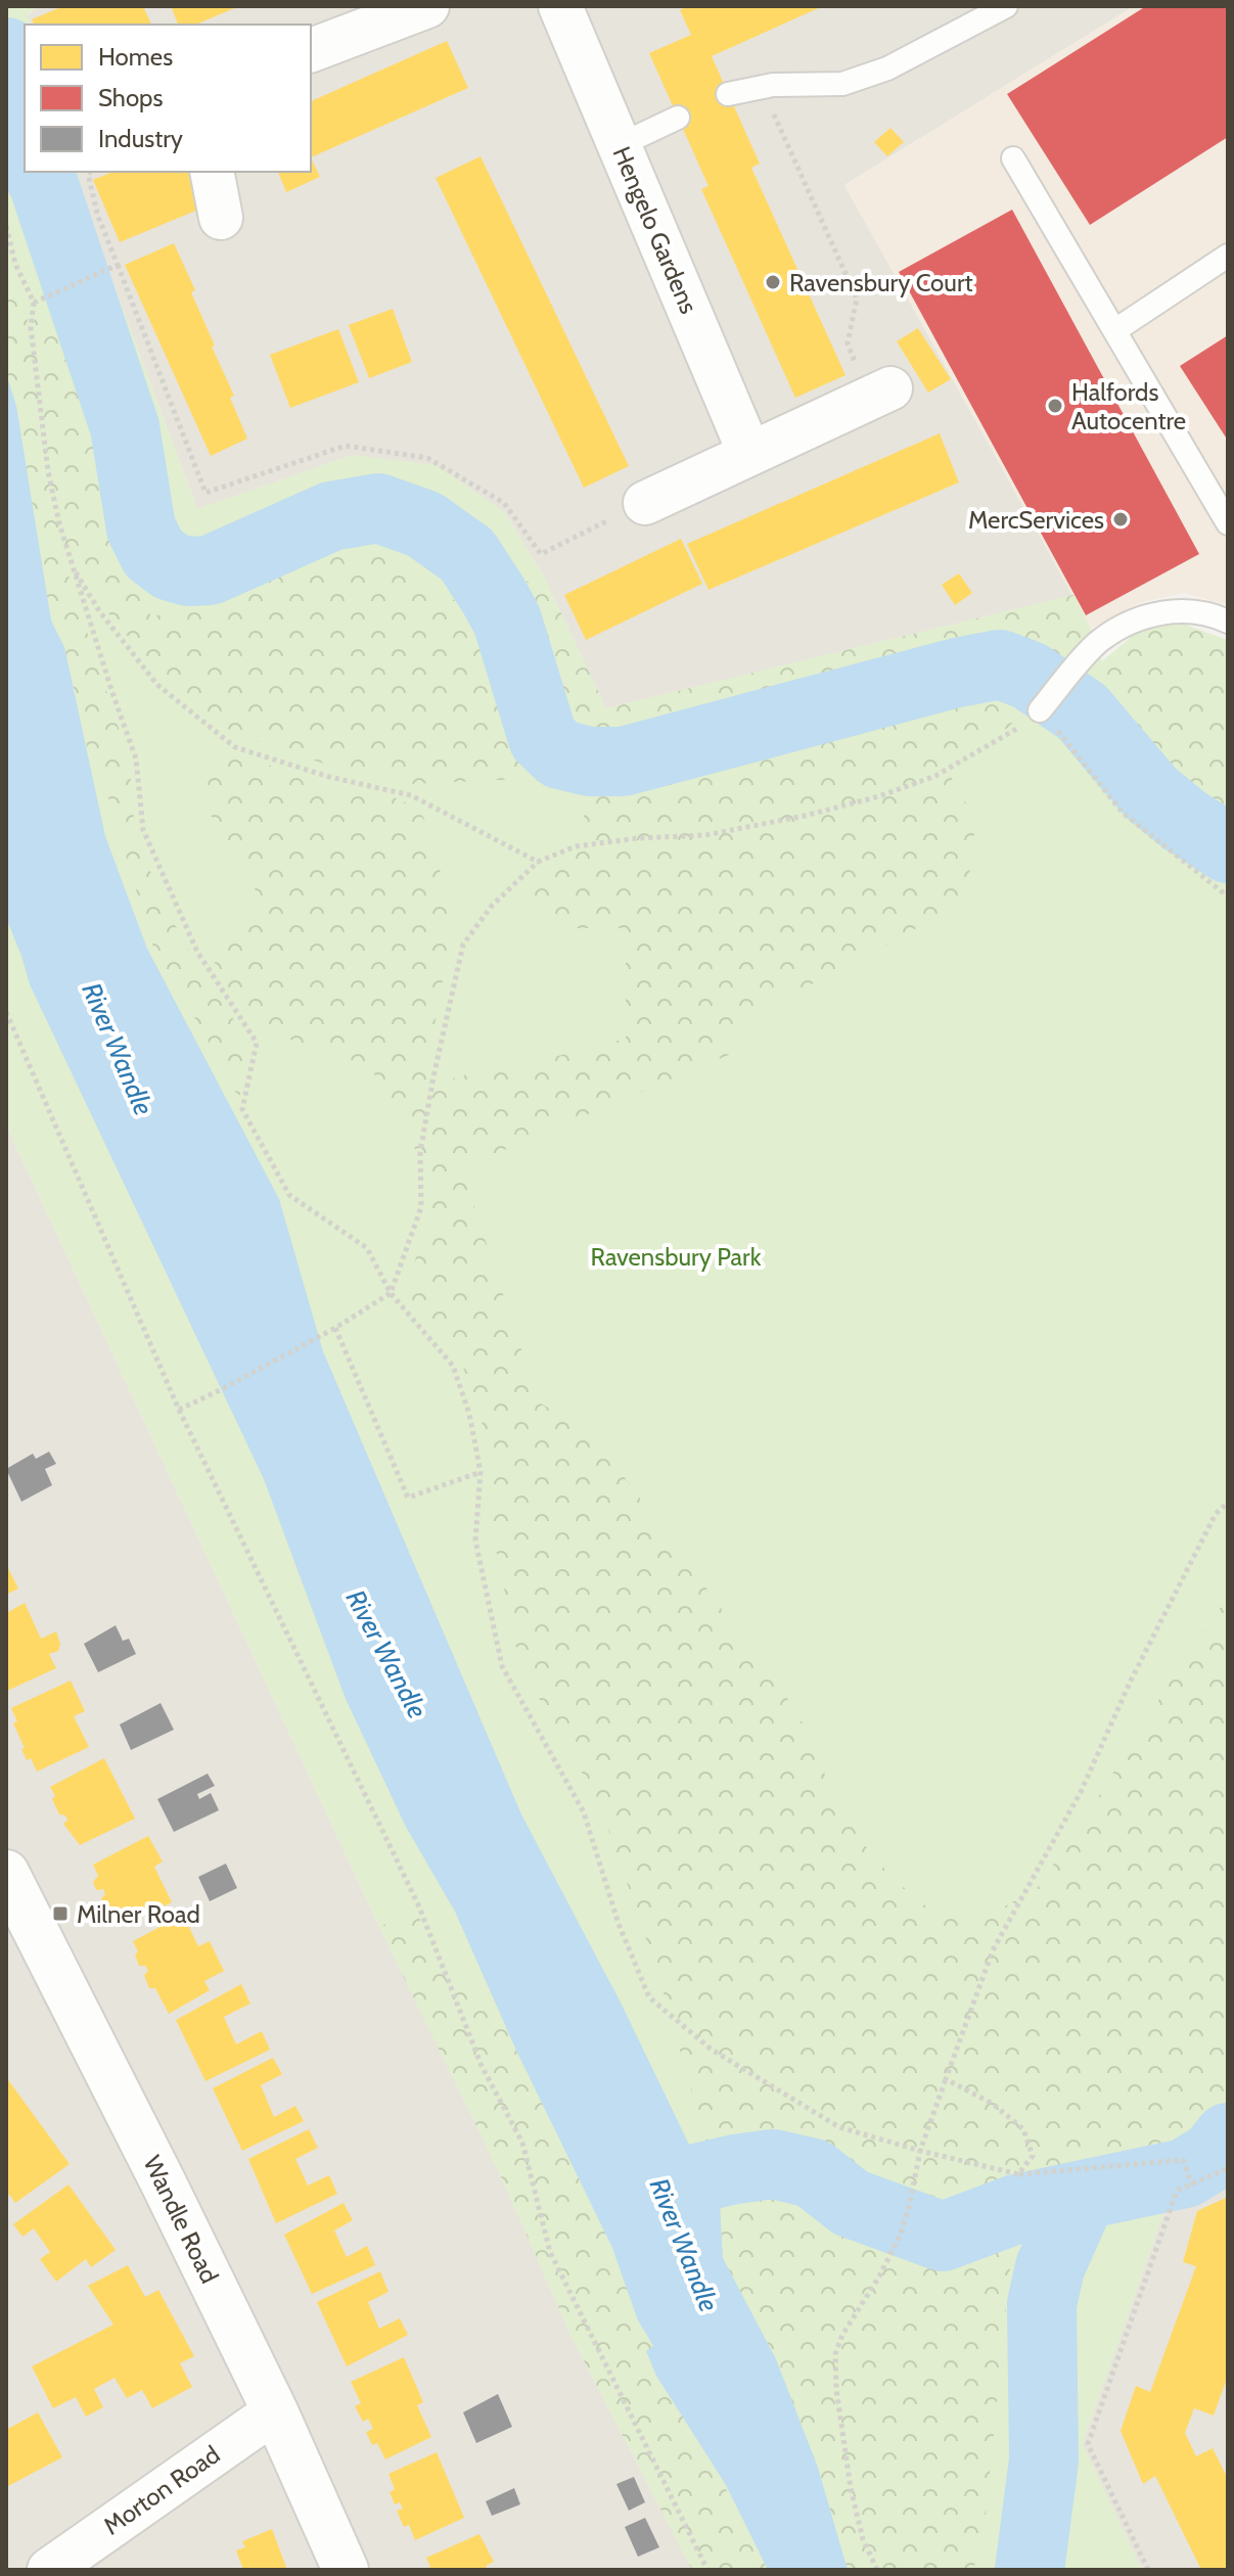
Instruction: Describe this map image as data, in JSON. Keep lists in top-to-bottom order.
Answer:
{
  "streets": {
    "street": ["Hengelo Gardens", "Wandle Road", "Morton Road"]
  },
  "crossings": [
    ["Wandle Road", "Morton Road"]
  ],
  "water": ["River Wandle"],
  "parks": ["Ravensbury Park"],
  "places": {
    "other": ["Ravensbury Court", "Halfords Autocentre", "MercServices"],
    "transit": ["Milner Road"]
  },
  "legend": ["Homes", "Shops", "Industry"]
}
